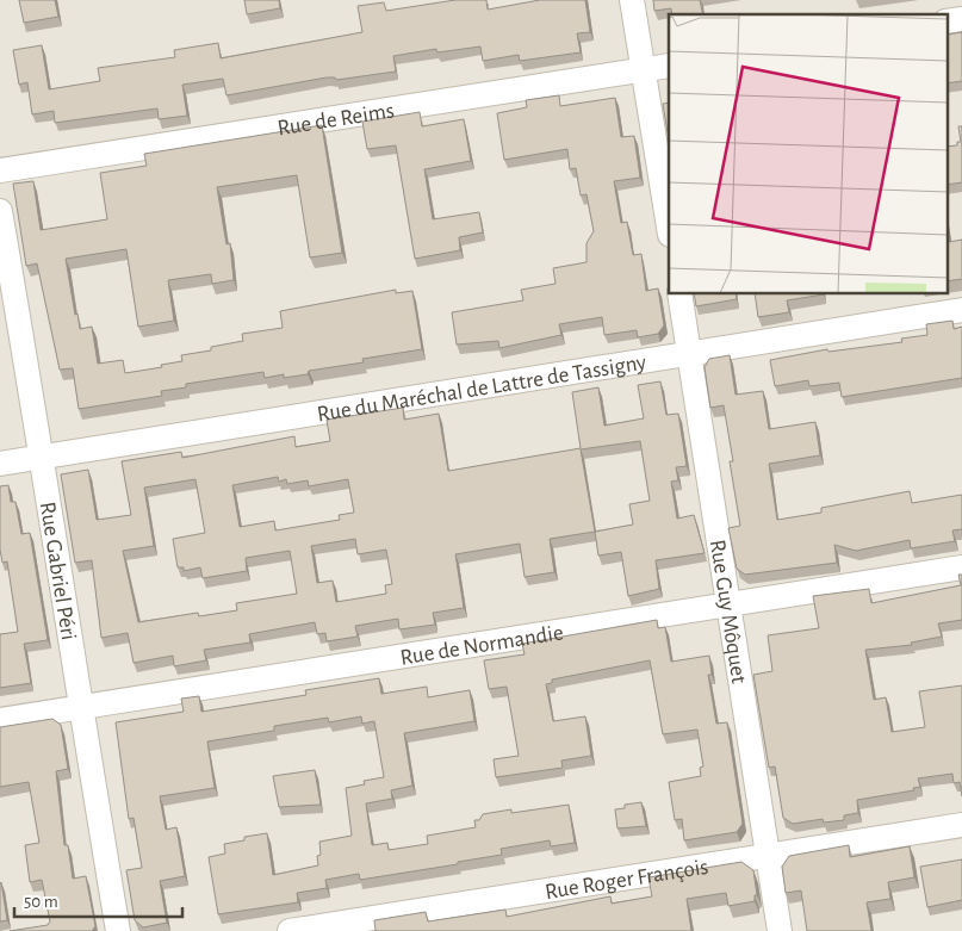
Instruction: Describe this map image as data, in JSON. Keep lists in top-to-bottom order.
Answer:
{
  "streets": {
    "street": [
      "Rue de Reims",
      "Rue du Maréchal de Lattre de Tassigny",
      "Rue Gabriel Péri",
      "Rue Guy Môquet",
      "Rue de Normandie",
      "Rue Roger François"
    ]
  },
  "crossings": [
    ["Rue du Maréchal de Lattre de Tassigny", "Rue Gabriel Péri"],
    ["Rue du Maréchal de Lattre de Tassigny", "Rue Guy Môquet"],
    ["Rue Gabriel Péri", "Rue de Normandie"],
    ["Rue Guy Môquet", "Rue de Normandie"],
    ["Rue Guy Môquet", "Rue Roger François"]
  ],
  "scale_bar": "50 m"
}
